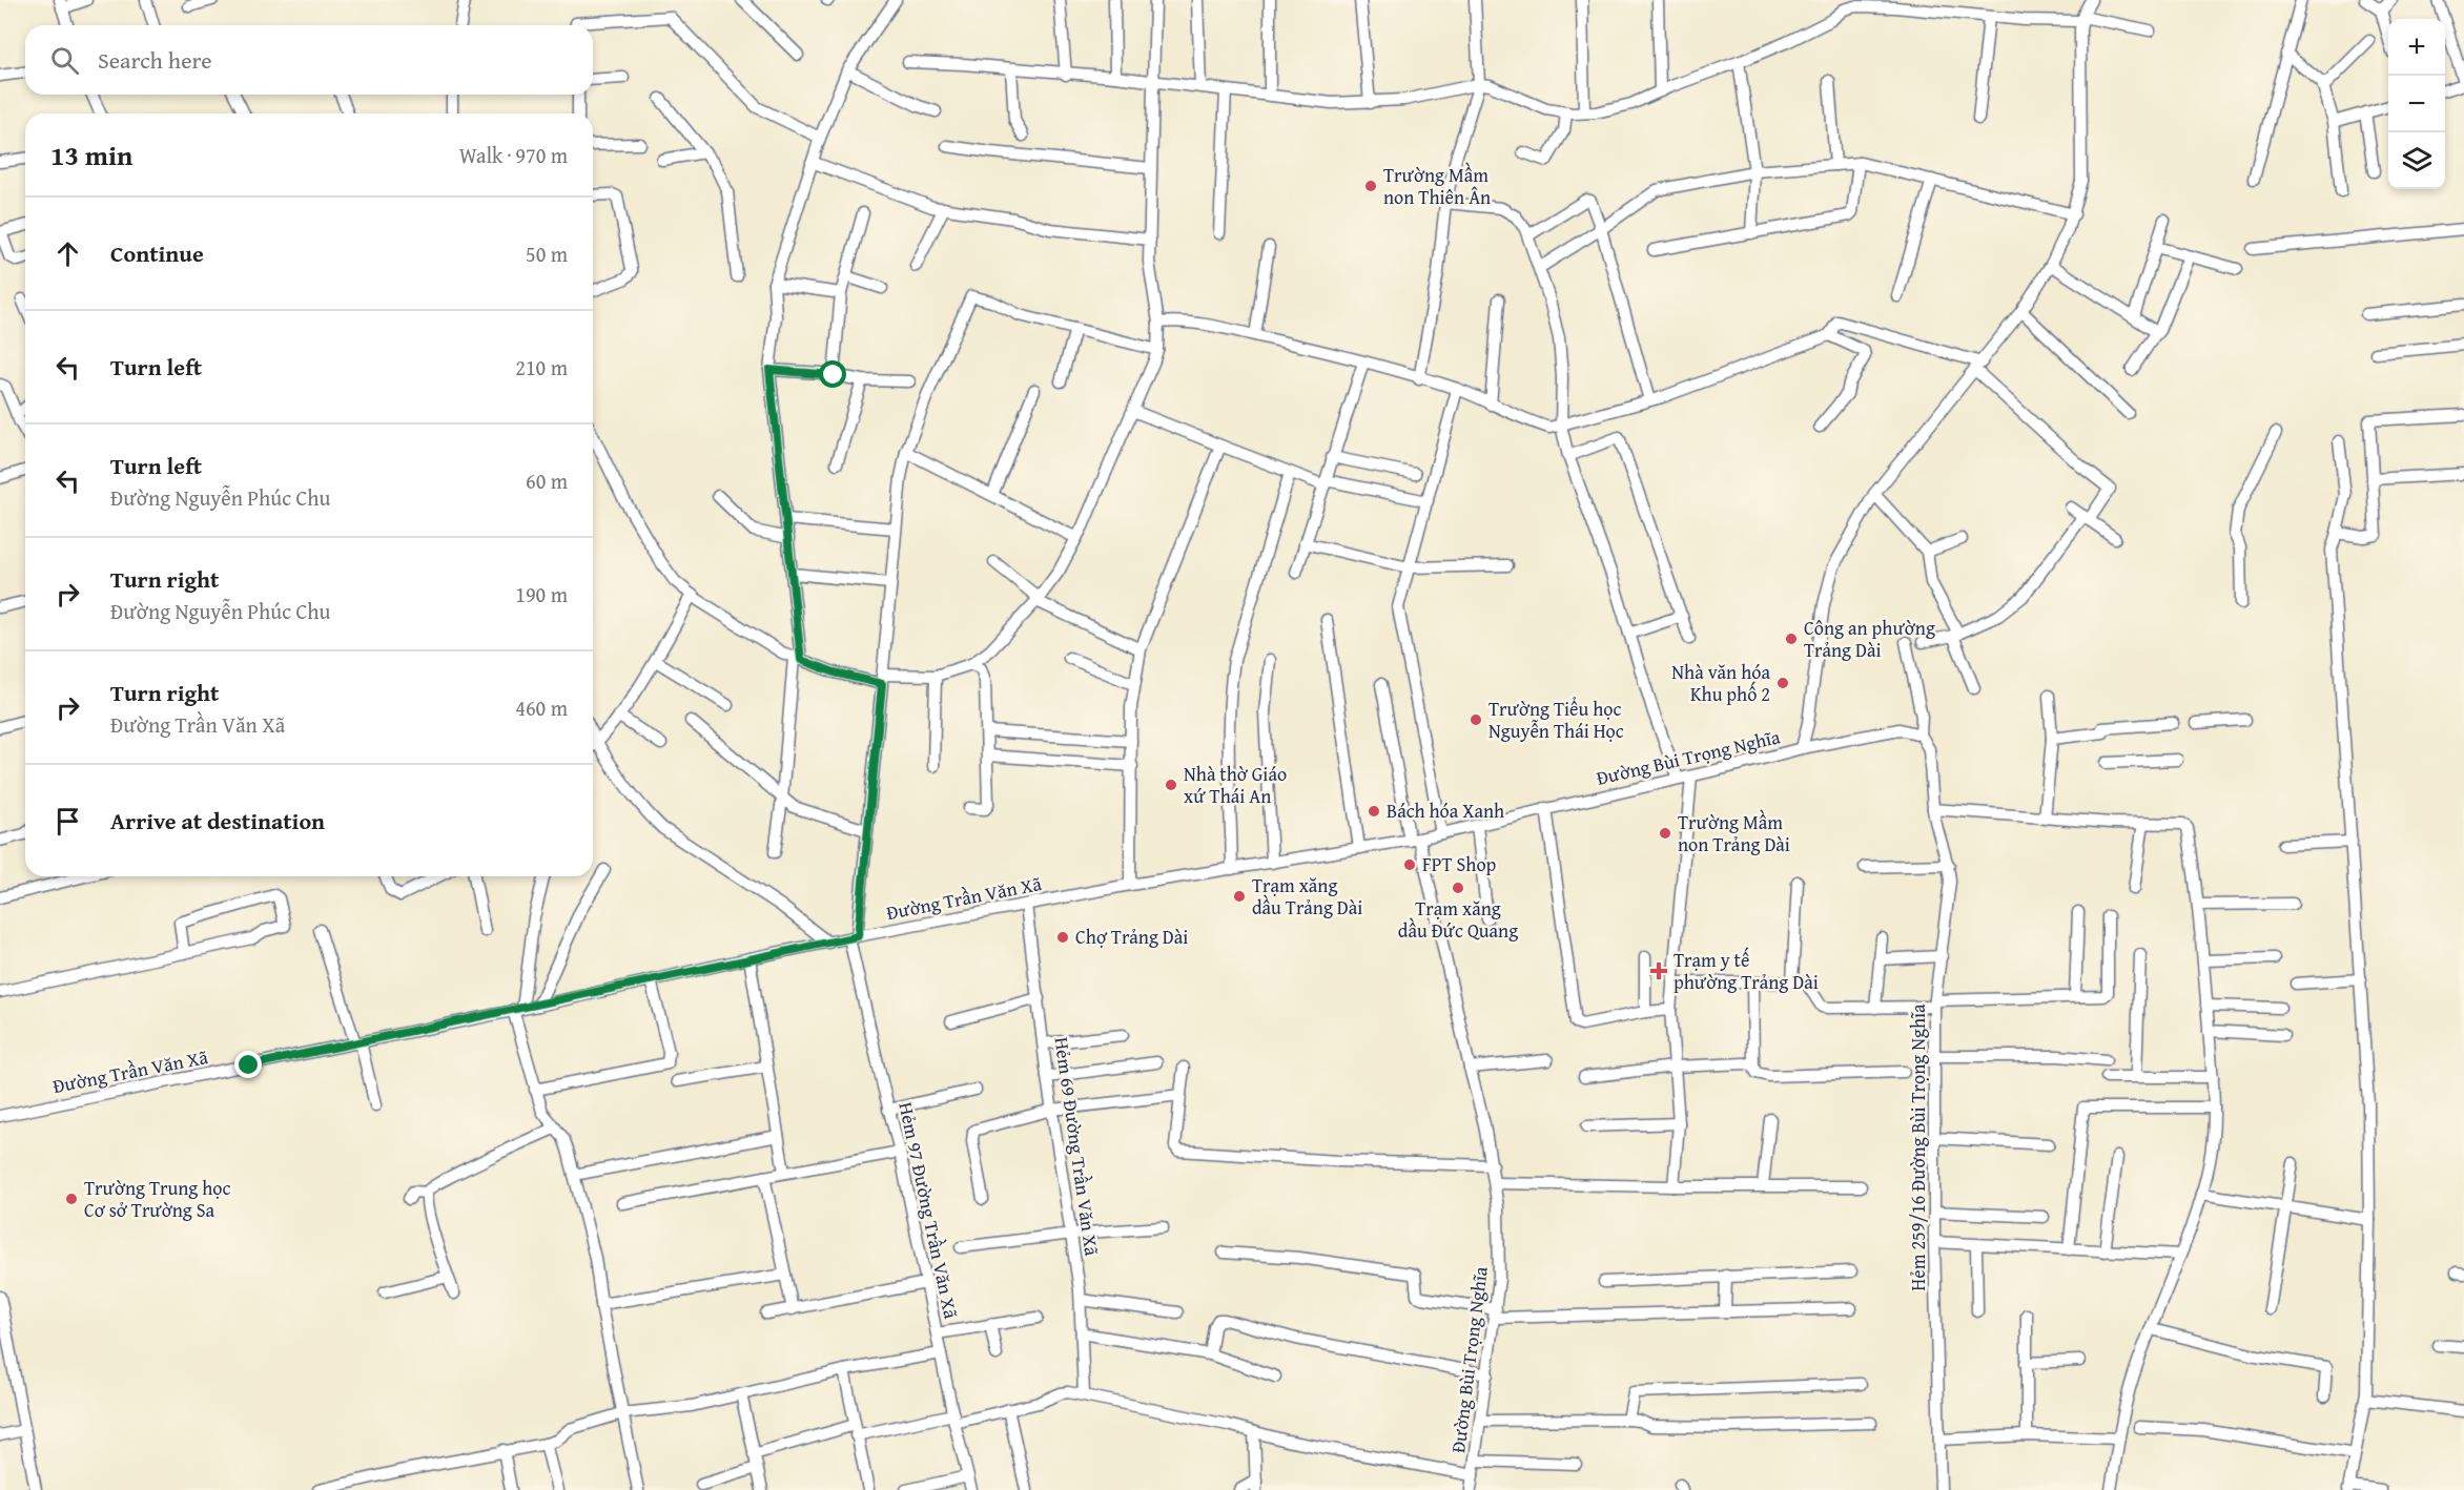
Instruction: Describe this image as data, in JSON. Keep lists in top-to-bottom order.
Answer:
{
  "streets": {
    "street": [
      "Đường Bùi Trọng Nghĩa",
      "Đường Trần Văn Xã",
      "Hẻm 69 Đường Trần Văn Xã",
      "Hẻm 259/16 Đường Bùi Trọng Nghĩa",
      "Hẻm 97 Đường Trần Văn Xã"
    ]
  },
  "crossings": [
    ["Đường Bùi Trọng Nghĩa", "Đường Trần Văn Xã"],
    ["Đường Trần Văn Xã", "Hẻm 69 Đường Trần Văn Xã"],
    ["Đường Trần Văn Xã", "Hẻm 97 Đường Trần Văn Xã"]
  ],
  "places": {
    "other": [
      "Trường Mầm non Thiên Ân",
      "Công an phường Trảng Dài",
      "Nhà văn hóa Khu phố 2",
      "Trường Tiểu học Nguyễn Thái Học",
      "Nhà thờ Giáo xứ Thái An",
      "Bách hóa Xanh",
      "Trường Mầm non Trảng Dài",
      "FPT Shop",
      "Trạm xăng dầu Đức Quang",
      "Trạm xăng dầu Trảng Dài",
      "Chợ Trảng Dài",
      "Trường Trung học Cơ sở Trường Sa"
    ],
    "health": ["Trạm y tế phường Trảng Dài"]
  },
  "page": {
    "map_buttons": ["+", "−"],
    "search": "Search here",
    "heading": ["13 min", "Walk · 970 m"],
    "list": [
      ["Continue", "50 m"],
      ["Turn left", "210 m"],
      ["Turn left", "Đường Nguyễn Phúc Chu", "60 m"],
      ["Turn right", "Đường Nguyễn Phúc Chu", "190 m"],
      ["Turn right", "Đường Trần Văn Xã", "460 m"],
      "Arrive at destination"
    ]
  }
}
